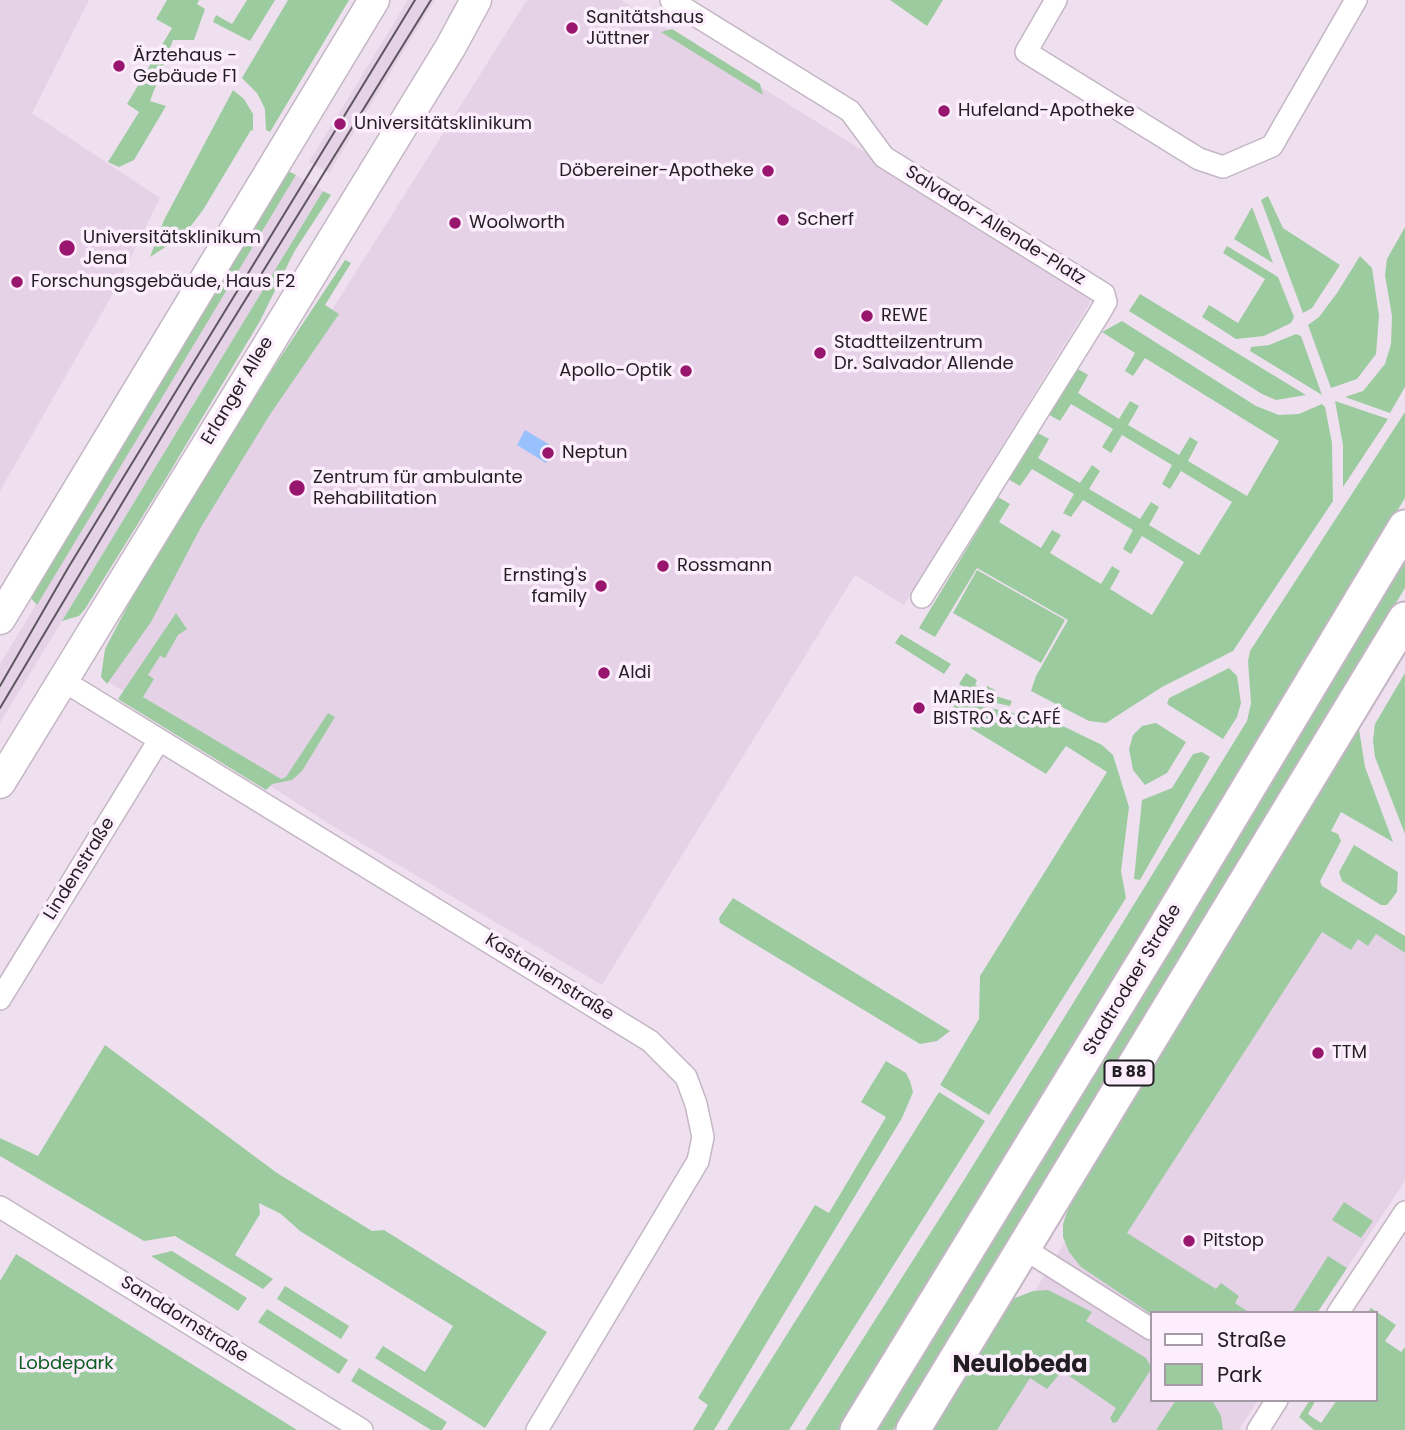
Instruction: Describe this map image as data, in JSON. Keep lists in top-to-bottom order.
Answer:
{
  "streets": {
    "main road": ["Erlanger Allee", "Stadtrodaer Straße", "B 88"],
    "street": [
      "Salvador-Allende-Platz",
      "Lindenstraße",
      "Kastanienstraße",
      "Sanddornstraße"
    ]
  },
  "crossings": [
    ["Erlanger Allee", "Kastanienstraße"],
    ["Lindenstraße", "Kastanienstraße"]
  ],
  "districts": ["Neulobeda"],
  "parks": ["Lobdepark"],
  "places": [
    "Sanitätshaus Jüttner",
    "Ärztehaus - Gebäude F1",
    "Hufeland-Apotheke",
    "Universitätsklinikum",
    "Döbereiner-Apotheke",
    "Scherf",
    "Woolworth",
    "Universitätsklinikum Jena",
    "Forschungsgebäude, Haus F2",
    "REWE",
    "Stadtteilzentrum Dr. Salvador Allende",
    "Apollo-Optik",
    "Neptun",
    "Zentrum für ambulante Rehabilitation",
    "Rossmann",
    "Ernsting's family",
    "Aldi",
    "MARIEs BISTRO & CAFÉ",
    "TTM",
    "Pitstop"
  ],
  "legend": ["Straße", "Park"]
}
